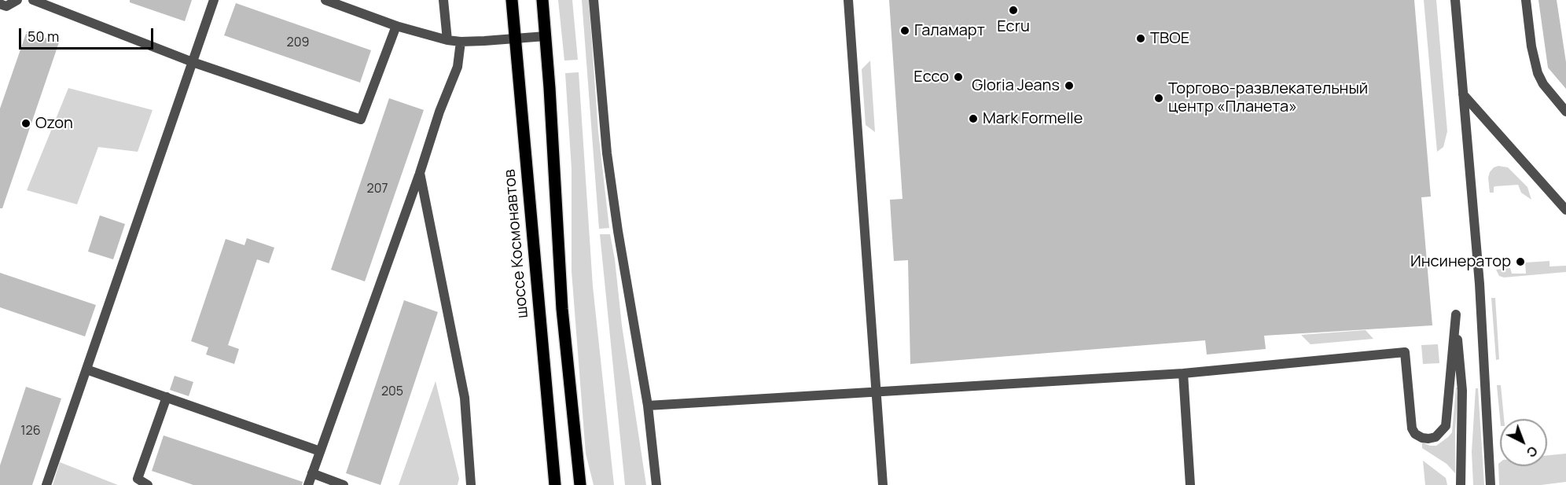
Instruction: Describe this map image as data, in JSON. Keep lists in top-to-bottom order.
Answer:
{
  "streets": {
    "main road": ["шоссе Космонавтов"]
  },
  "places": [
    "Ecru",
    "Галамарт",
    "ТВОЕ",
    "Ecco",
    "Gloria Jeans",
    "Торгово-развлекательный центр «Планета»",
    "Mark Formelle",
    "Ozon",
    "Инсинератор"
  ],
  "house_numbers": [
    "209",
    "207",
    "205",
    "126"
  ],
  "scale_bar": "50 m",
  "north": "bottom right"
}
